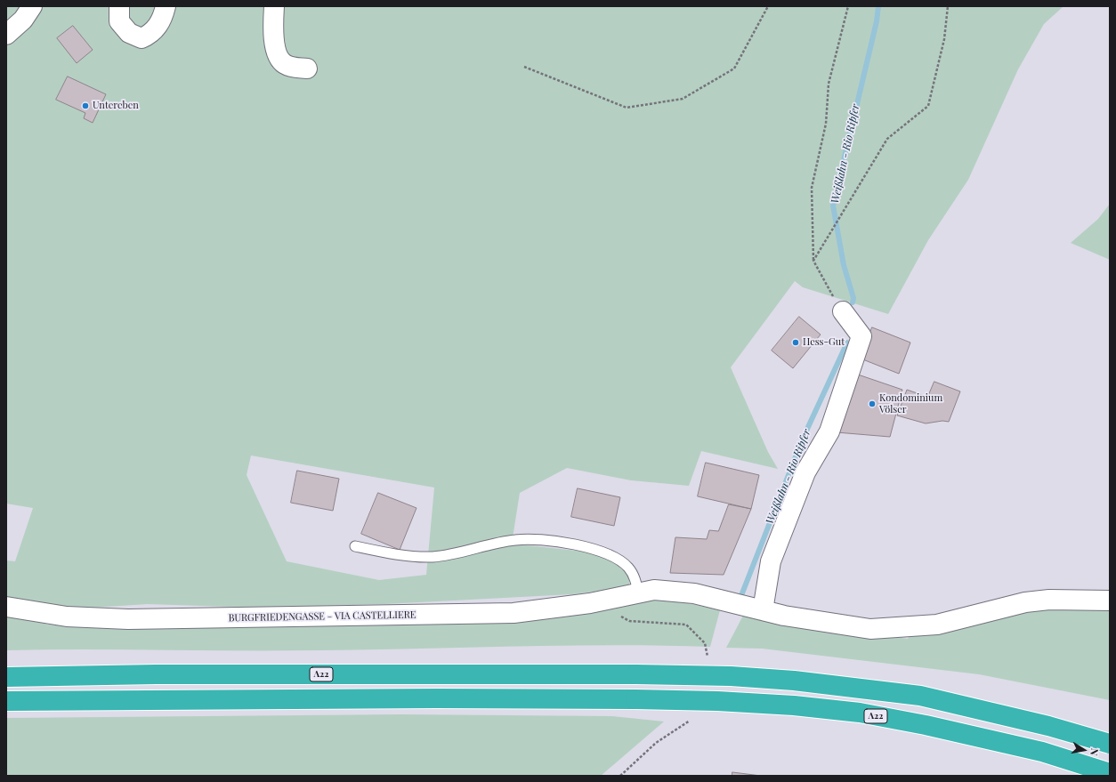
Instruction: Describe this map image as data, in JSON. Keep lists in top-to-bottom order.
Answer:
{
  "streets": {
    "highway": ["A22"],
    "street": ["BURGFRIEDENGASSE - VIA CASTELLIERE"]
  },
  "water": ["Weißlahn - Rio Ripfer"],
  "places": ["Untereben", "Hess-Gut", "Kondominium Völser"],
  "north": "right"
}
